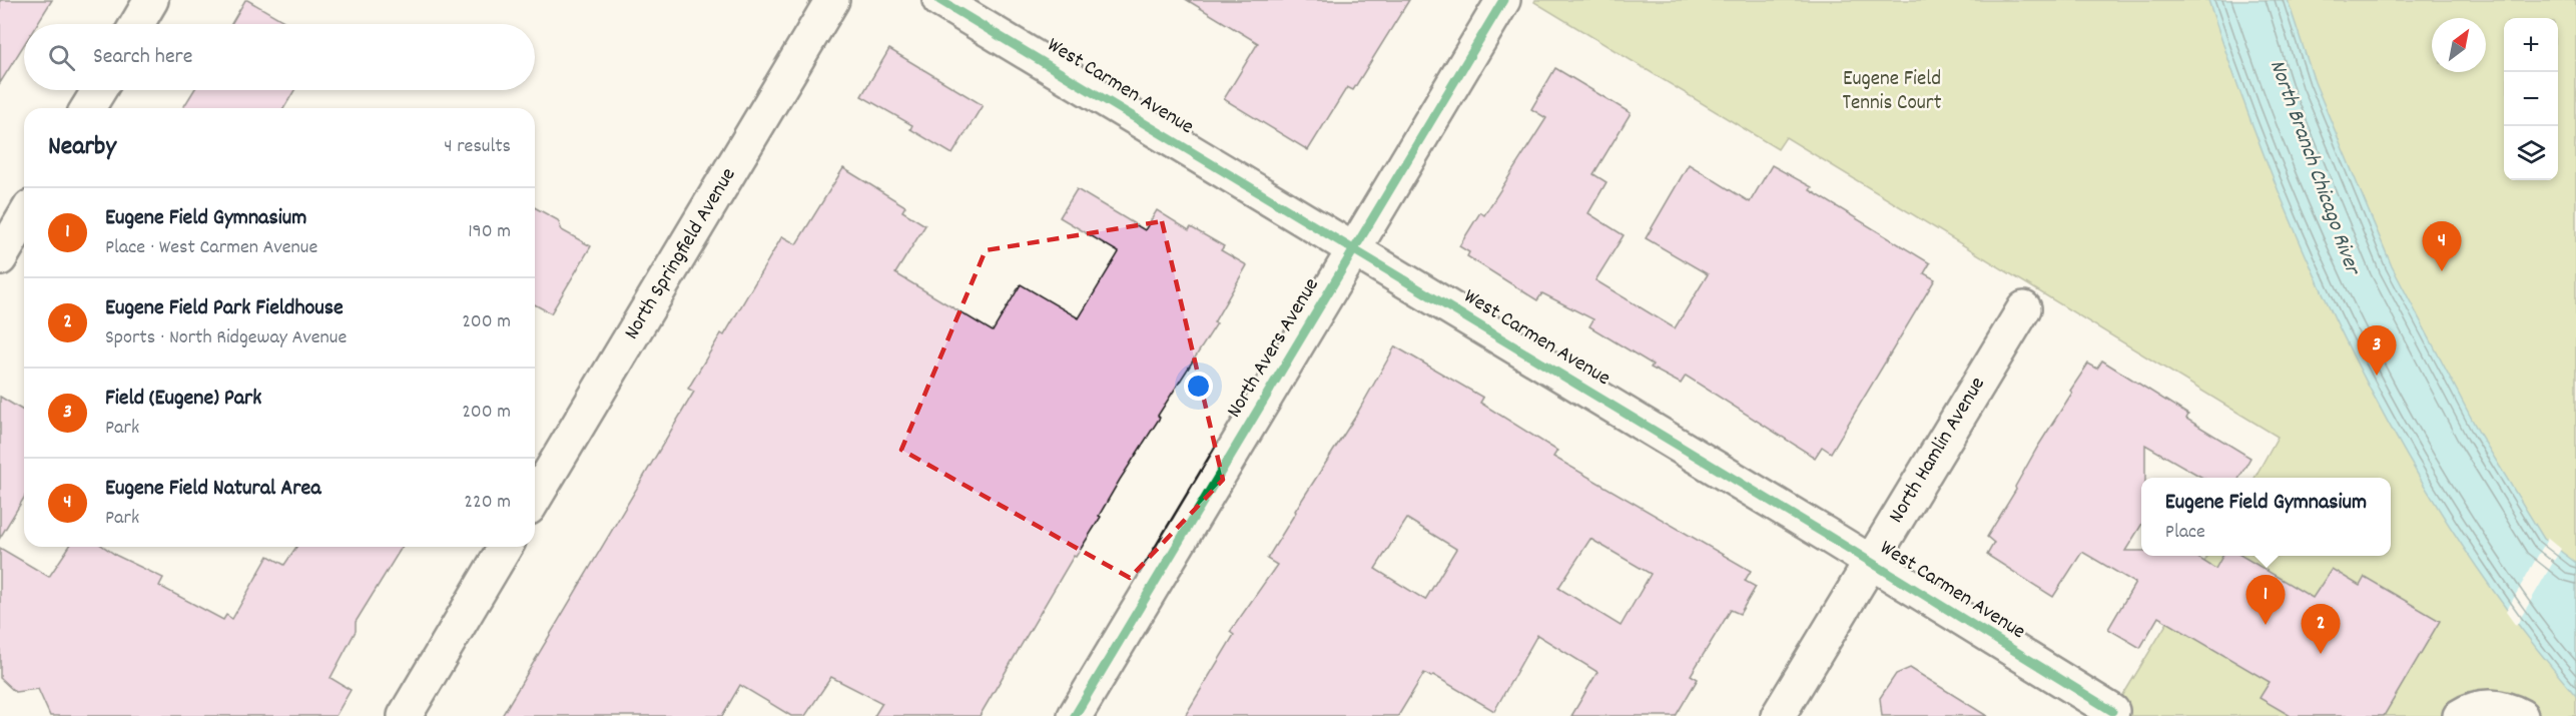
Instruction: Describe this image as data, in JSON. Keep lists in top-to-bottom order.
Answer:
{
  "streets": {
    "street": [
      "West Carmen Avenue",
      "North Springfield Avenue",
      "North Avers Avenue",
      "North Hamlin Avenue"
    ]
  },
  "crossings": [
    ["West Carmen Avenue", "North Avers Avenue"],
    ["West Carmen Avenue", "North Hamlin Avenue"]
  ],
  "water": ["North Branch Chicago River"],
  "parks": ["Eugene Field Tennis Court"],
  "north": "top right",
  "page": {
    "map_buttons": ["+", "−"],
    "search": "Search here",
    "heading": ["Nearby", "4 results"],
    "list": [
      {
        "mark": "1",
        "name": "Eugene Field Gymnasium",
        "note": "Place · West Carmen Avenue",
        "value": "190 m"
      },
      {
        "mark": "2",
        "name": "Eugene Field Park Fieldhouse",
        "note": "Sports · North Ridgeway Avenue",
        "value": "200 m"
      },
      {
        "mark": "3",
        "name": "Field (Eugene) Park",
        "note": "Park",
        "value": "200 m"
      },
      {
        "mark": "4",
        "name": "Eugene Field Natural Area",
        "note": "Park",
        "value": "220 m"
      }
    ],
    "pins": [
      "4",
      "3",
      "1",
      "2"
    ],
    "popup": ["Eugene Field Gymnasium", "Place"]
  }
}
